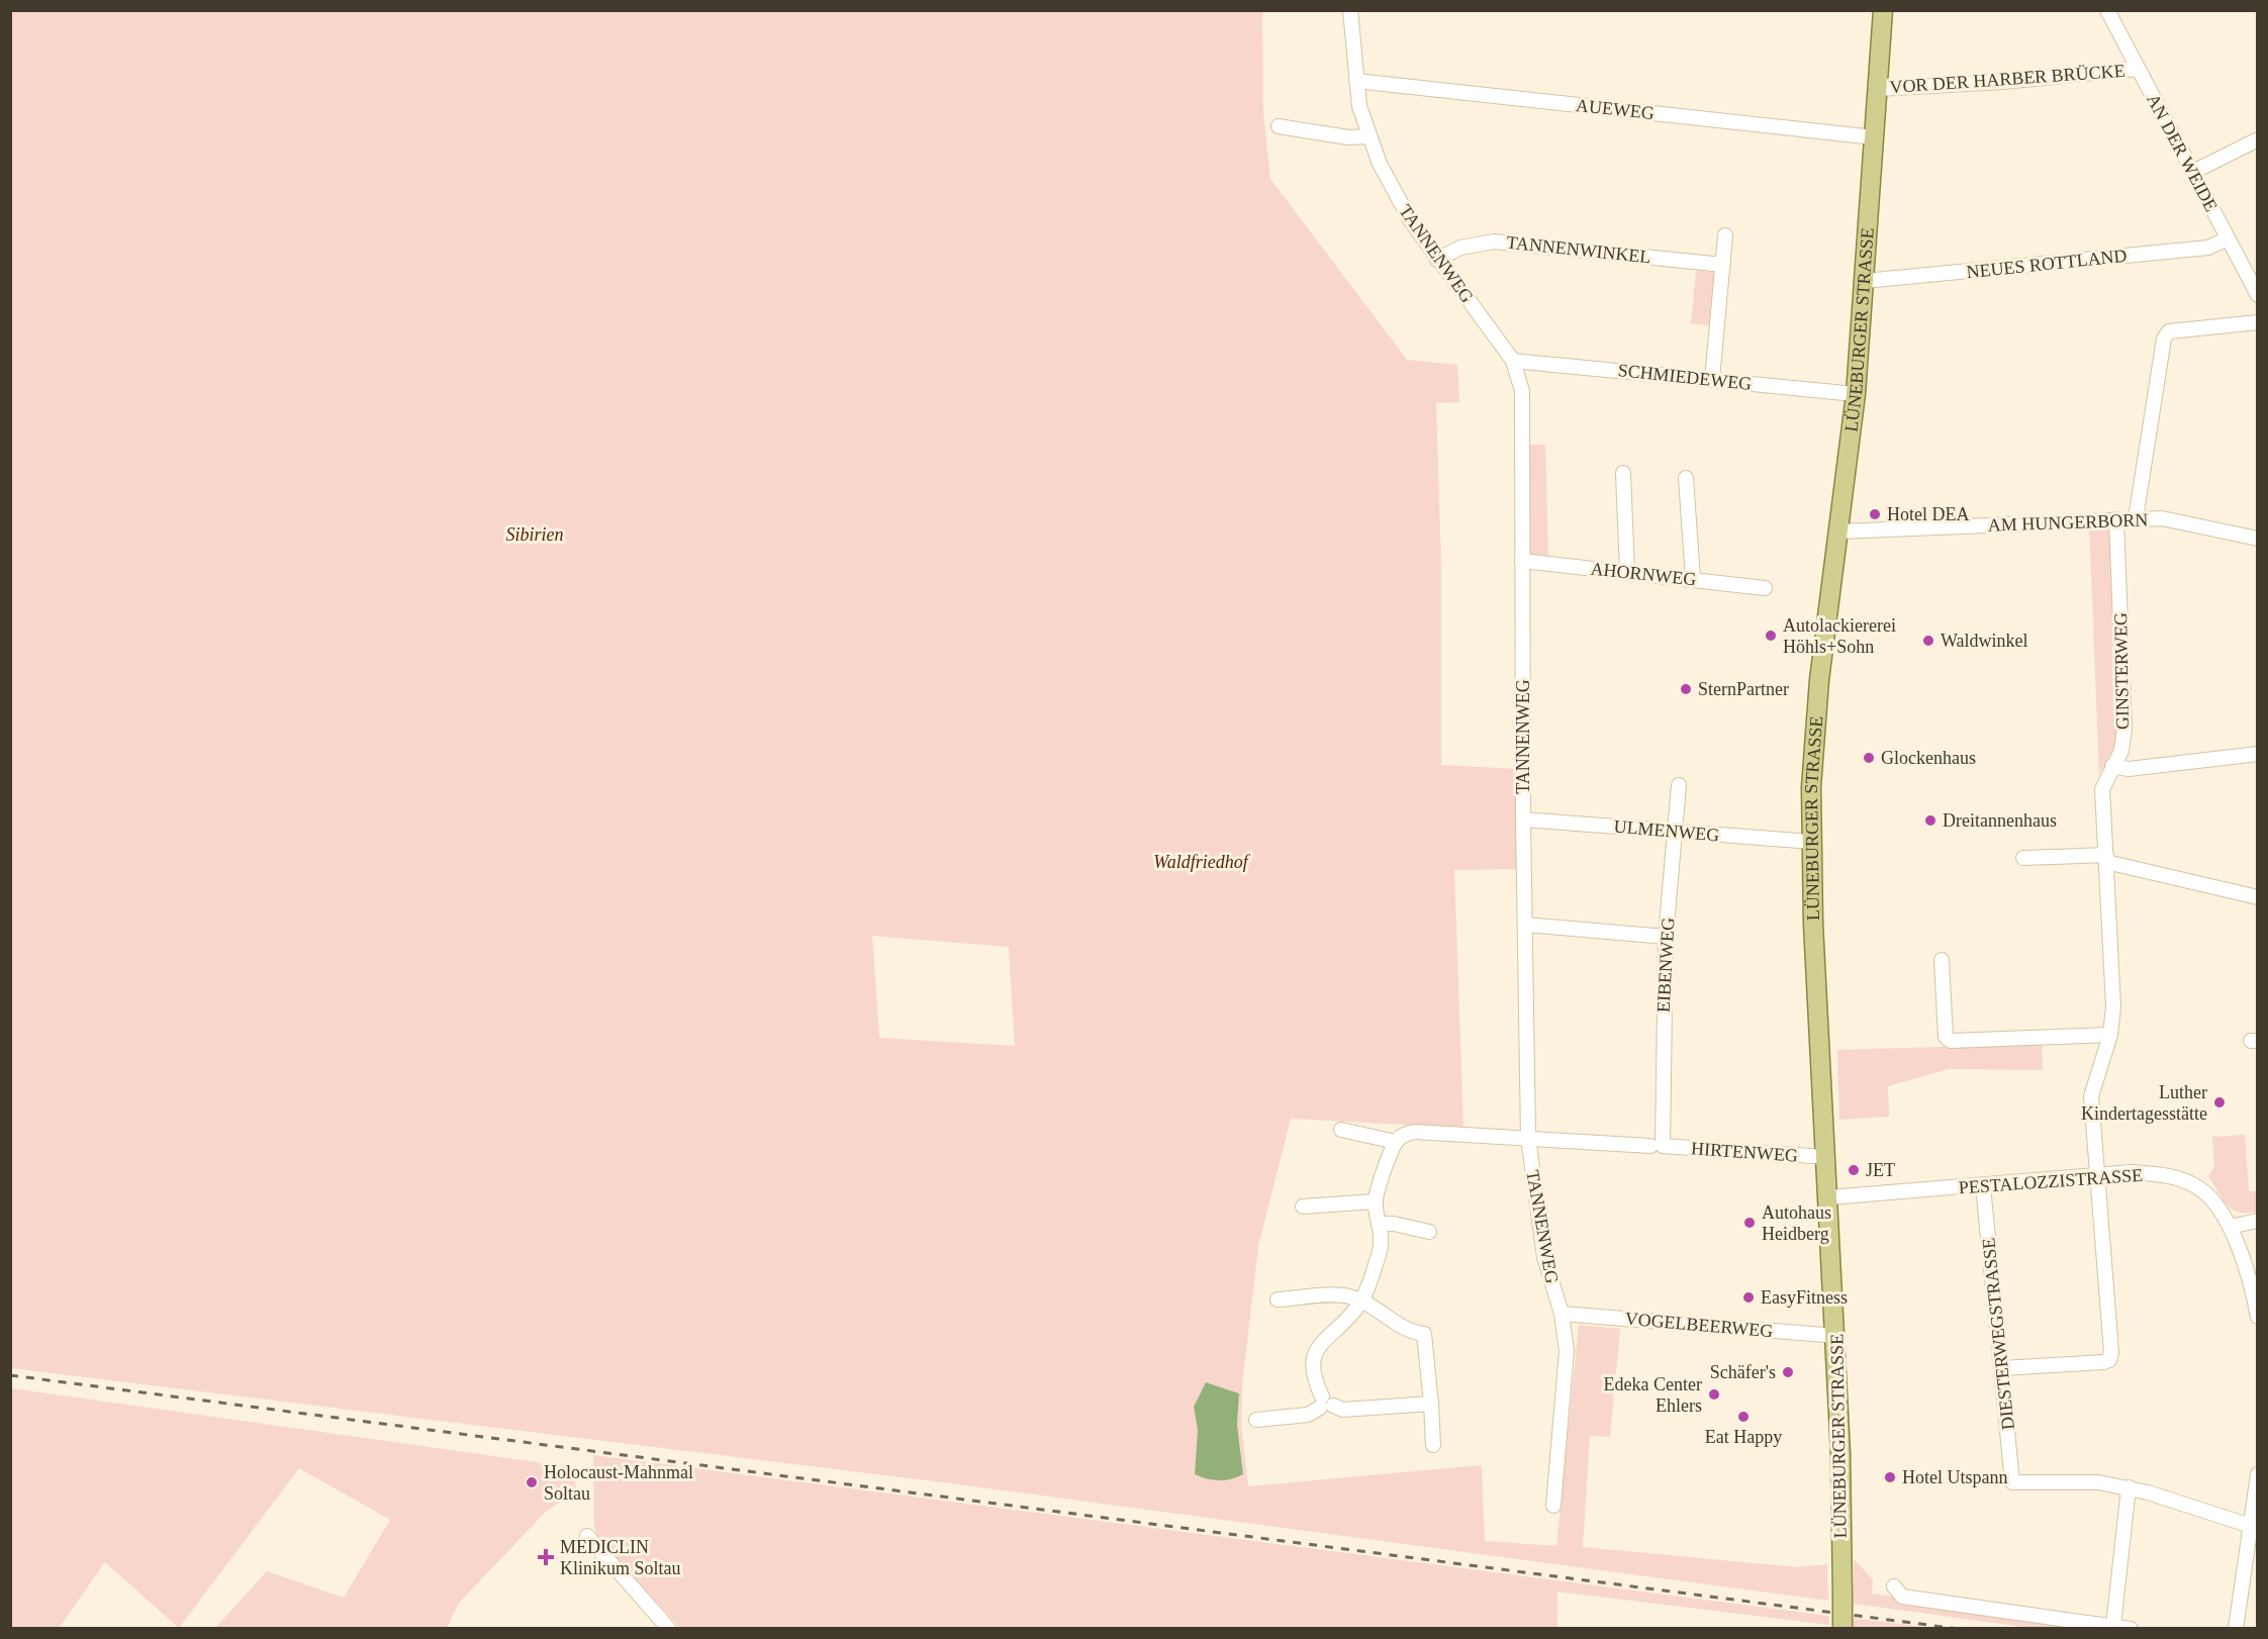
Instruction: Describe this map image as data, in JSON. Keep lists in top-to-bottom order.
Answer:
{
  "streets": {
    "main road": ["LÜNEBURGER STRASSE"],
    "street": [
      "VOR DER HARBER BRÜCKE",
      "AUEWEG",
      "AN DER WEIDE",
      "TANNENWINKEL",
      "TANNENWEG",
      "NEUES ROTTLAND",
      "SCHMIEDEWEG",
      "AM HUNGERBORN",
      "AHORNWEG",
      "GINSTERWEG",
      "ULMENWEG",
      "EIBENWEG",
      "HIRTENWEG",
      "PESTALOZZISTRASSE",
      "VOGELBEERWEG",
      "DIESTERWEGSTRASSE"
    ]
  },
  "crossings": [
    ["VOR DER HARBER BRÜCKE", "AN DER WEIDE"],
    ["VOR DER HARBER BRÜCKE", "LÜNEBURGER STRASSE"],
    ["AUEWEG", "TANNENWEG"],
    ["AUEWEG", "LÜNEBURGER STRASSE"],
    ["AN DER WEIDE", "NEUES ROTTLAND"],
    ["TANNENWINKEL", "TANNENWEG"],
    ["TANNENWEG", "SCHMIEDEWEG"],
    ["TANNENWEG", "AHORNWEG"],
    ["TANNENWEG", "ULMENWEG"],
    ["TANNENWEG", "HIRTENWEG"],
    ["TANNENWEG", "VOGELBEERWEG"],
    ["NEUES ROTTLAND", "LÜNEBURGER STRASSE"],
    ["LÜNEBURGER STRASSE", "SCHMIEDEWEG"],
    ["LÜNEBURGER STRASSE", "AM HUNGERBORN"],
    ["LÜNEBURGER STRASSE", "ULMENWEG"],
    ["LÜNEBURGER STRASSE", "HIRTENWEG"],
    ["LÜNEBURGER STRASSE", "PESTALOZZISTRASSE"],
    ["LÜNEBURGER STRASSE", "VOGELBEERWEG"],
    ["AM HUNGERBORN", "GINSTERWEG"],
    ["GINSTERWEG", "PESTALOZZISTRASSE"],
    ["GINSTERWEG", "DIESTERWEGSTRASSE"],
    ["ULMENWEG", "EIBENWEG"],
    ["EIBENWEG", "HIRTENWEG"],
    ["PESTALOZZISTRASSE", "DIESTERWEGSTRASSE"]
  ],
  "parks": ["Sibirien", "Waldfriedhof"],
  "places": {
    "other": [
      "Hotel DEA",
      "Autolackiererei Höhls+Sohn",
      "Waldwinkel",
      "SternPartner",
      "Glockenhaus",
      "Dreitannenhaus",
      "Luther Kindertagesstätte",
      "JET",
      "Autohaus Heidberg",
      "EasyFitness",
      "Schäfer's",
      "Edeka Center Ehlers",
      "Eat Happy",
      "Hotel Utspann",
      "Holocaust-Mahnmal Soltau"
    ],
    "health": ["MEDICLIN Klinikum Soltau"]
  }
}
